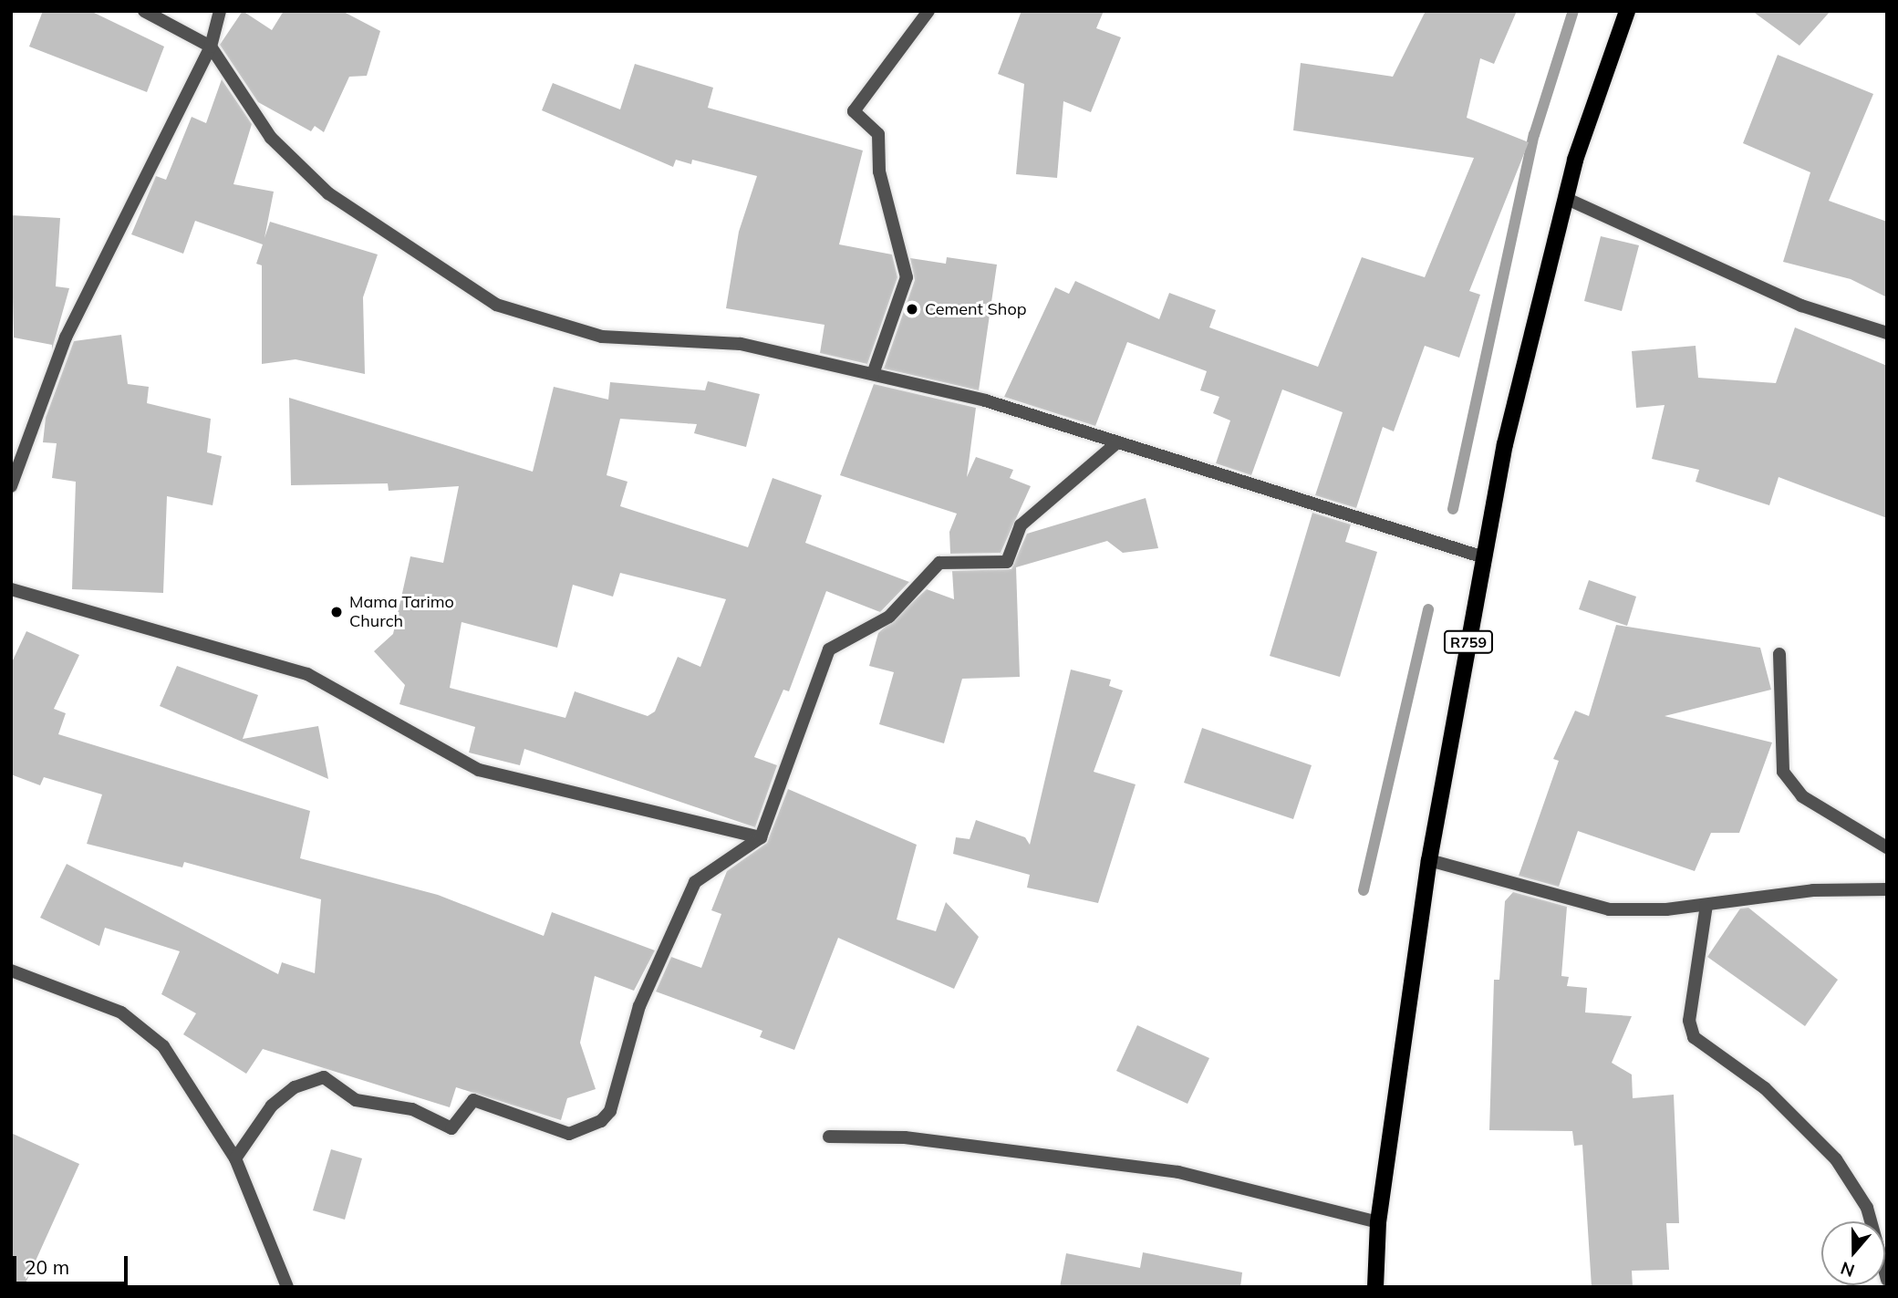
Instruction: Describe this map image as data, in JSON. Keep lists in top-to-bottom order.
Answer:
{
  "streets": {
    "main road": ["R759"]
  },
  "places": ["Cement Shop", "Mama Tarimo Church"],
  "scale_bar": "20 m",
  "north": "bottom"
}
